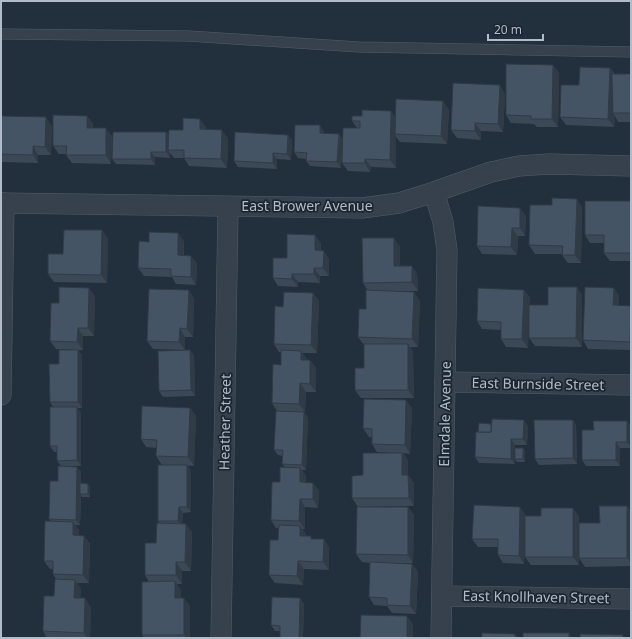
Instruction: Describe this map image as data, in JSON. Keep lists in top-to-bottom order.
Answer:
{
  "streets": {
    "street": [
      "East Brower Avenue",
      "East Burnside Street",
      "Elmdale Avenue",
      "Heather Street",
      "East Knollhaven Street"
    ]
  },
  "crossings": [
    ["East Brower Avenue", "Elmdale Avenue"],
    ["East Brower Avenue", "Heather Street"],
    ["East Burnside Street", "Elmdale Avenue"],
    ["Elmdale Avenue", "East Knollhaven Street"]
  ],
  "scale_bar": "20 m"
}
